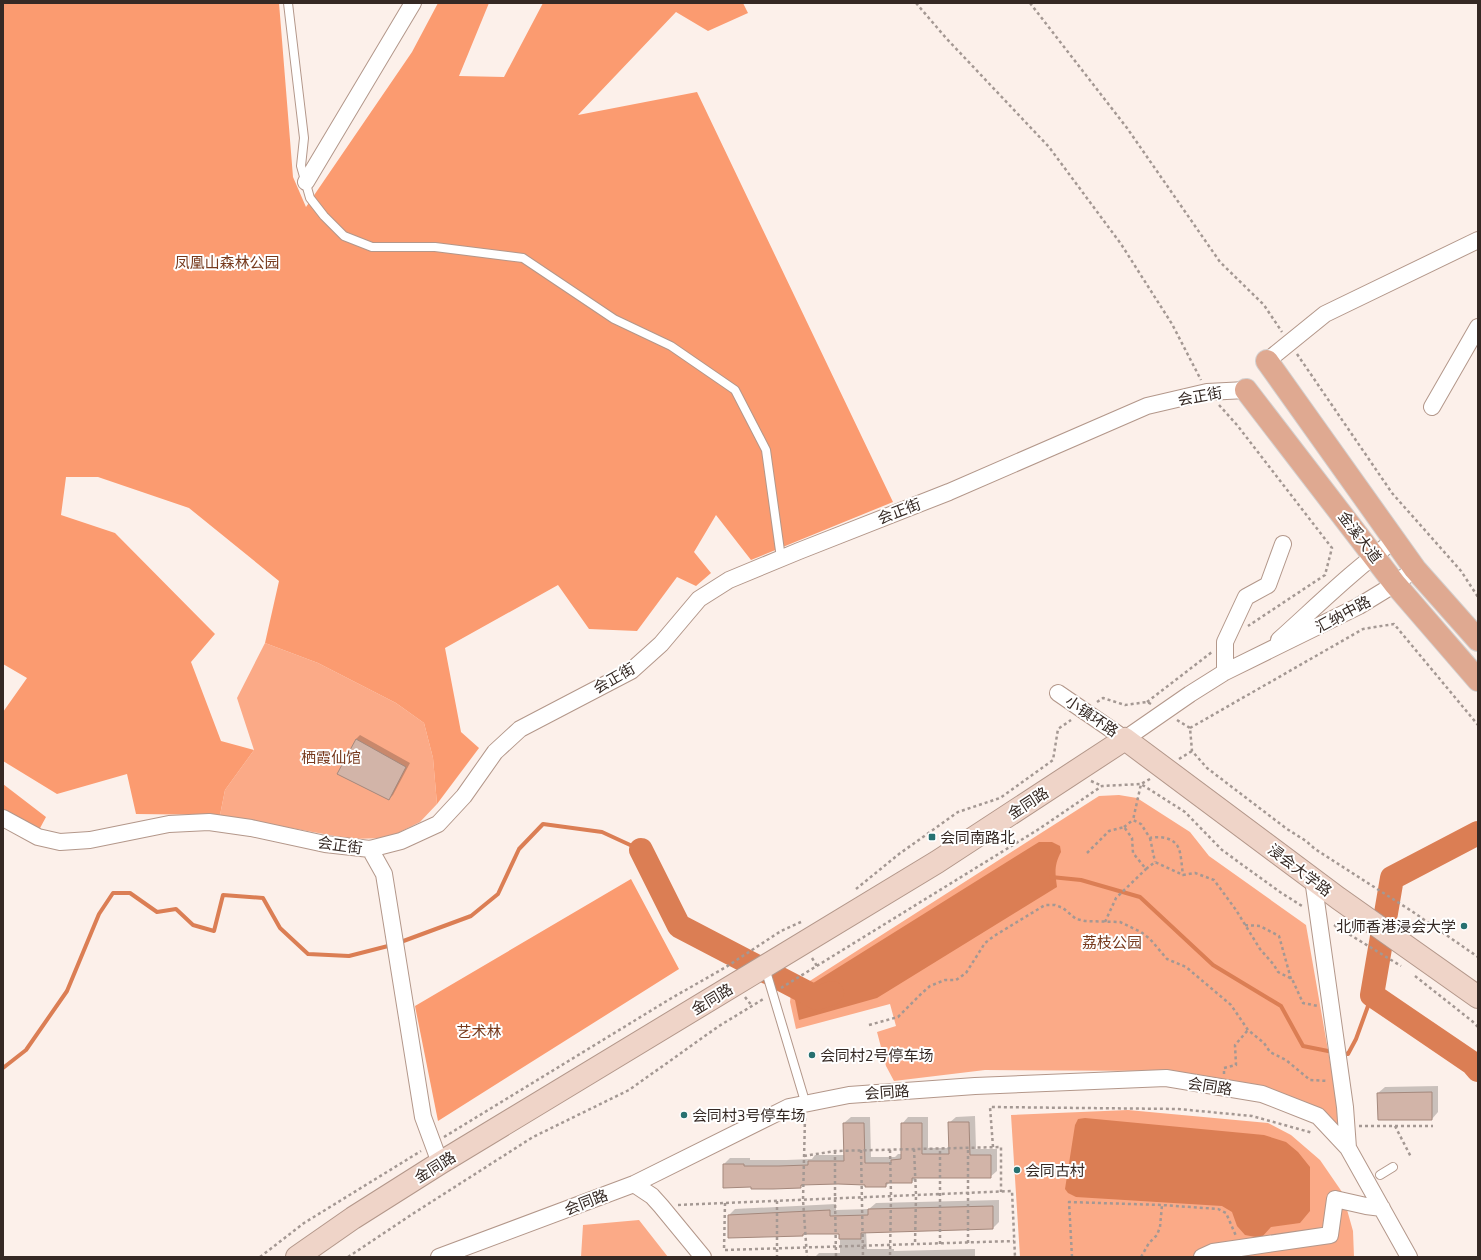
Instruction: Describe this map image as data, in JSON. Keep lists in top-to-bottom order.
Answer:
{
  "streets": {
    "main road": ["金溪大道"],
    "street": [
      "会正街",
      "汇纳中路",
      "小镇环路",
      "金同路",
      "浸会大学路",
      "会同路"
    ]
  },
  "crossings": [
    ["会正街", "金溪大道"],
    ["金溪大道", "汇纳中路"],
    ["汇纳中路", "小镇环路"],
    ["汇纳中路", "金同路"],
    ["汇纳中路", "浸会大学路"],
    ["小镇环路", "金同路"],
    ["小镇环路", "浸会大学路"],
    ["金同路", "浸会大学路"],
    ["浸会大学路", "会同路"]
  ],
  "parks": [
    "凤凰山森林公园",
    "栖霞仙馆",
    "荔枝公园",
    "艺术林"
  ],
  "places": {
    "transit": ["会同南路北"],
    "other": [
      "北师香港浸会大学",
      "会同村2号停车场",
      "会同村3号停车场",
      "会同古村"
    ]
  }
}
